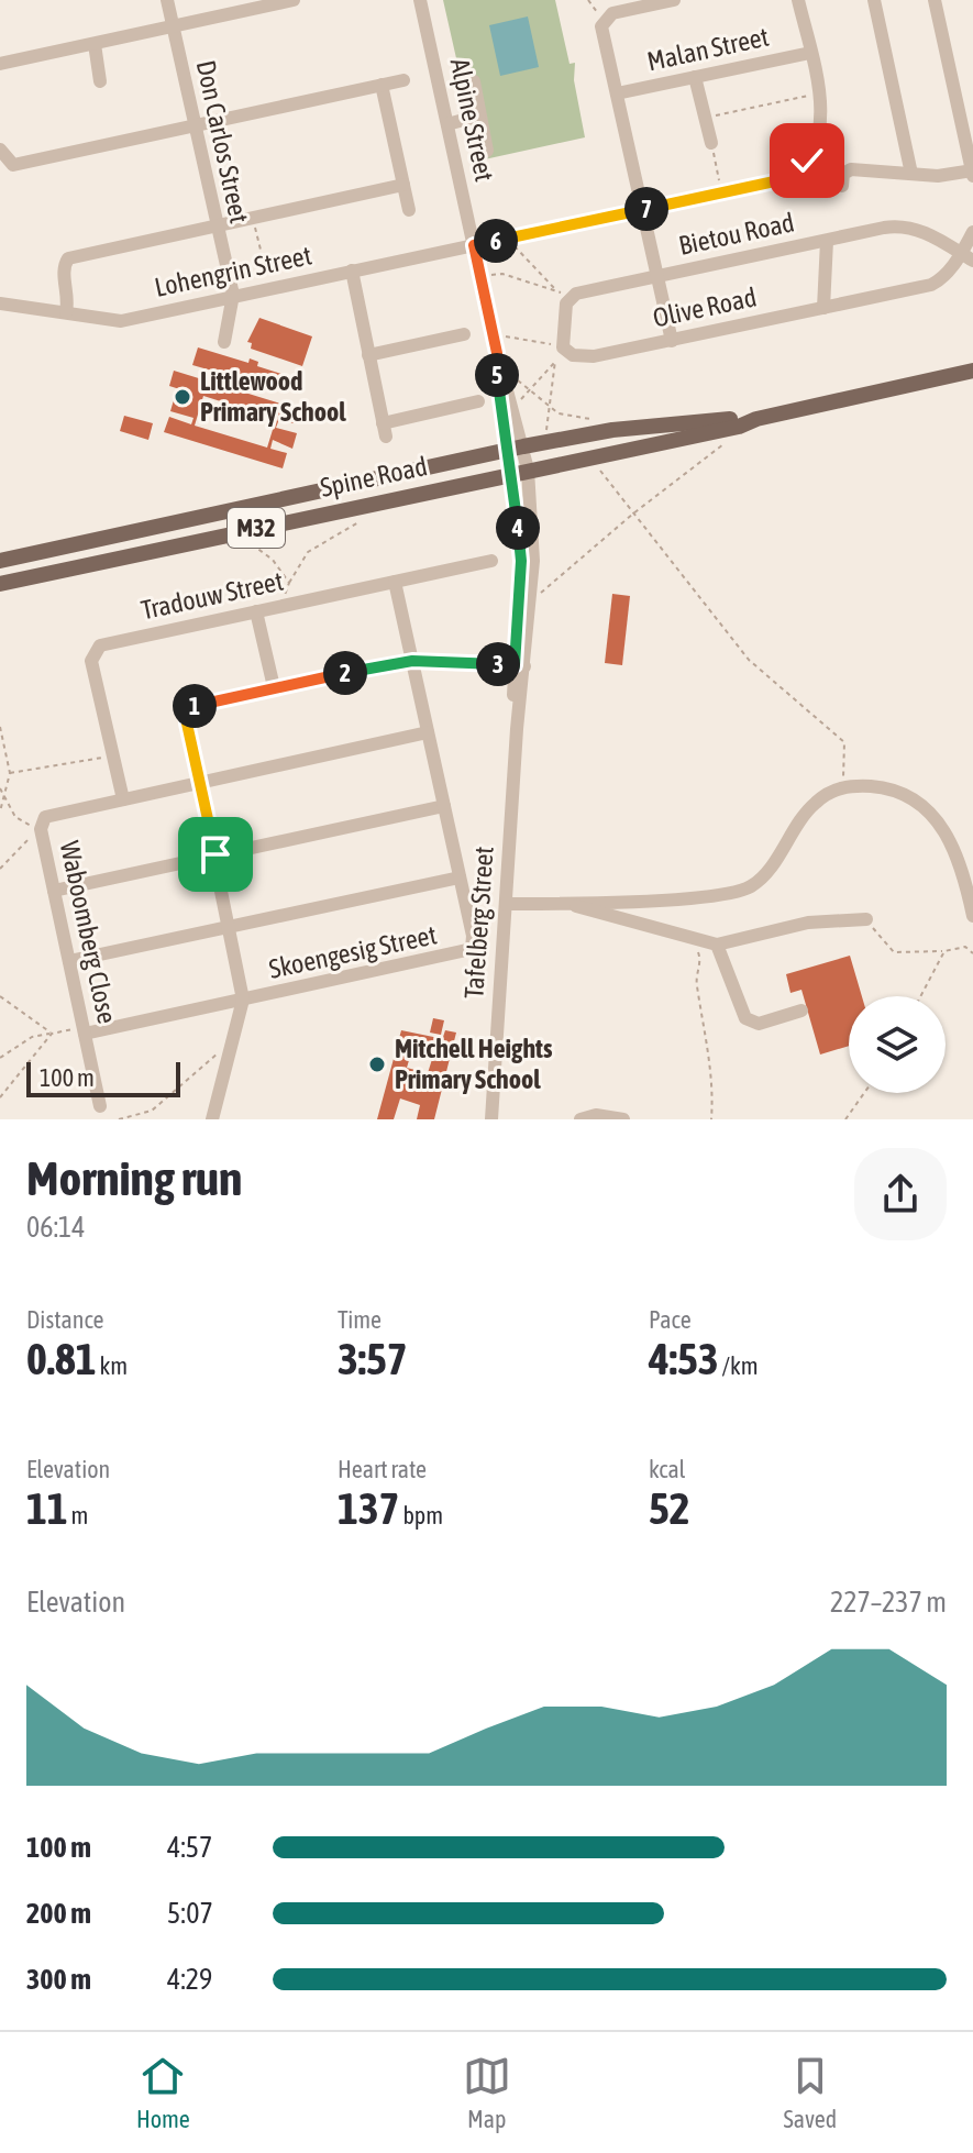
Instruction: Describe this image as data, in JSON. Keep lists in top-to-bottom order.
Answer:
{
  "streets": {
    "main road": ["Spine Road", "M32"],
    "street": [
      "Malan Street",
      "Alpine Street",
      "Don Carlos Street",
      "Bietou Road",
      "Lohengrin Street",
      "Olive Road",
      "Tradouw Street",
      "Tafelberg Street",
      "Waboomberg Close",
      "Skoengesig Street"
    ]
  },
  "crossings": [
    ["Malan Street", "Lohengrin Street"],
    ["Alpine Street", "Lohengrin Street"],
    ["Alpine Street", "Spine Road"],
    ["Alpine Street", "Tafelberg Street"],
    ["Don Carlos Street", "Lohengrin Street"],
    ["Bietou Road", "Olive Road"],
    ["Spine Road", "Tafelberg Street"],
    ["Waboomberg Close", "Skoengesig Street"]
  ],
  "places": ["Littlewood Primary School", "Mitchell Heights Primary School"],
  "scale_bar": "100 m",
  "page": {
    "pins": [
      "7",
      "6",
      "5",
      "4",
      "3",
      "2",
      "1"
    ],
    "scale": "100 m",
    "heading": ["Morning run", "06:14"],
    "stats": [
      ["Distance", "0.81 km"],
      ["Time", "3:57"],
      ["Pace", "4:53 /km"],
      ["Elevation", "11 m"],
      ["Heart rate", "137 bpm"],
      ["kcal", "52"]
    ],
    "chart": ["Elevation", "227–237 m"],
    "list": [
      {
        "name": "100 m",
        "note": "4:57"
      },
      {
        "name": "200 m",
        "note": "5:07"
      },
      {
        "name": "300 m",
        "note": "4:29"
      }
    ],
    "tabs": ["Home", "Map", "Saved"]
  }
}
